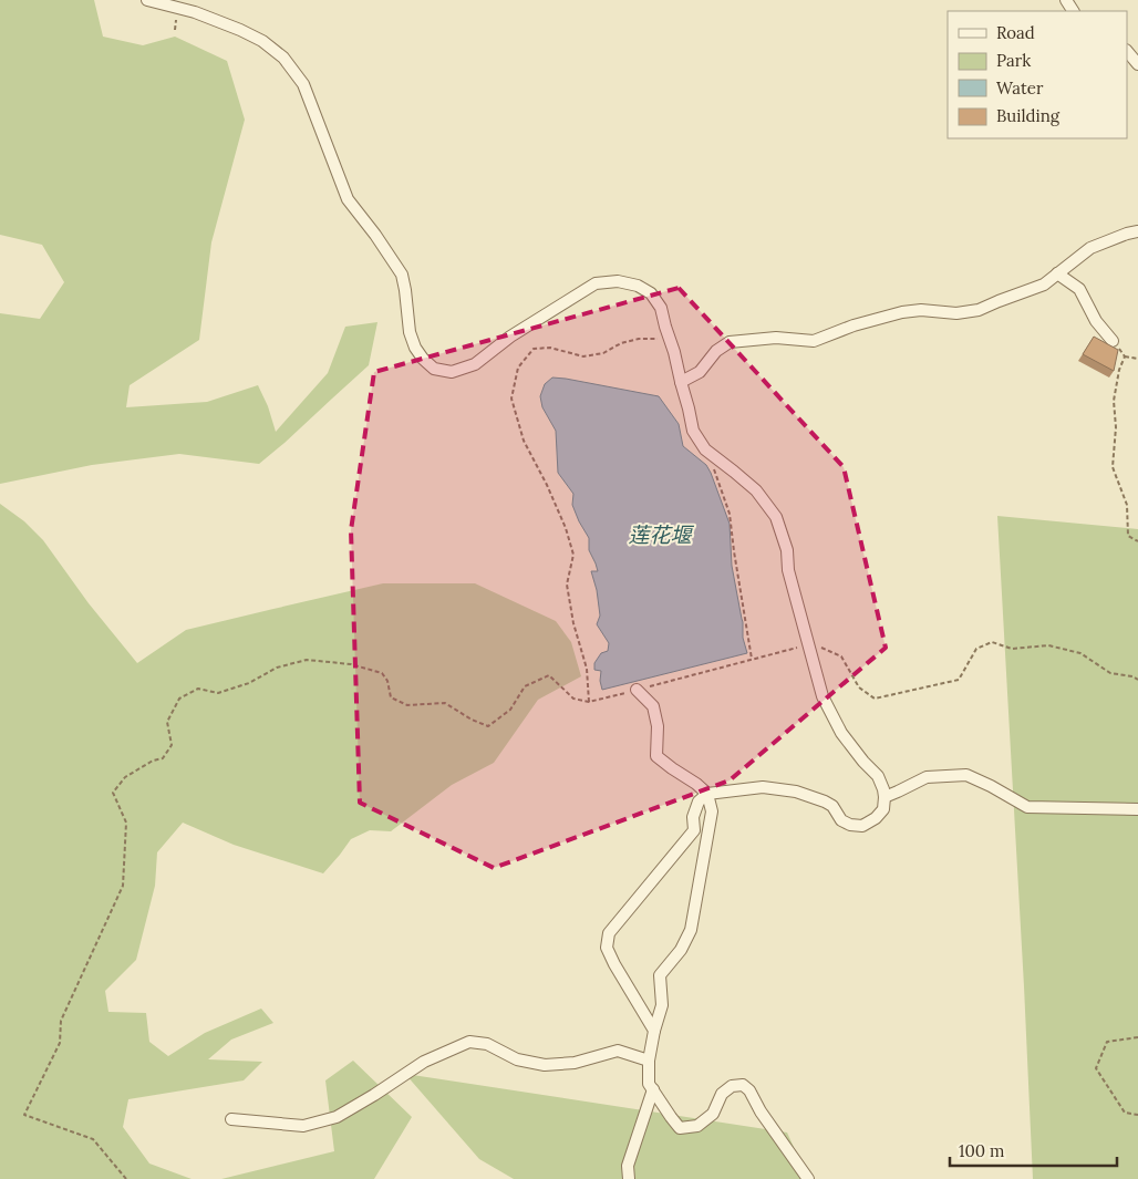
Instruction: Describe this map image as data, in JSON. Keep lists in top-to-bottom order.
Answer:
{
  "water": ["莲花堰"],
  "legend": [
    "Road",
    "Park",
    "Water",
    "Building"
  ],
  "scale_bar": "100 m"
}
